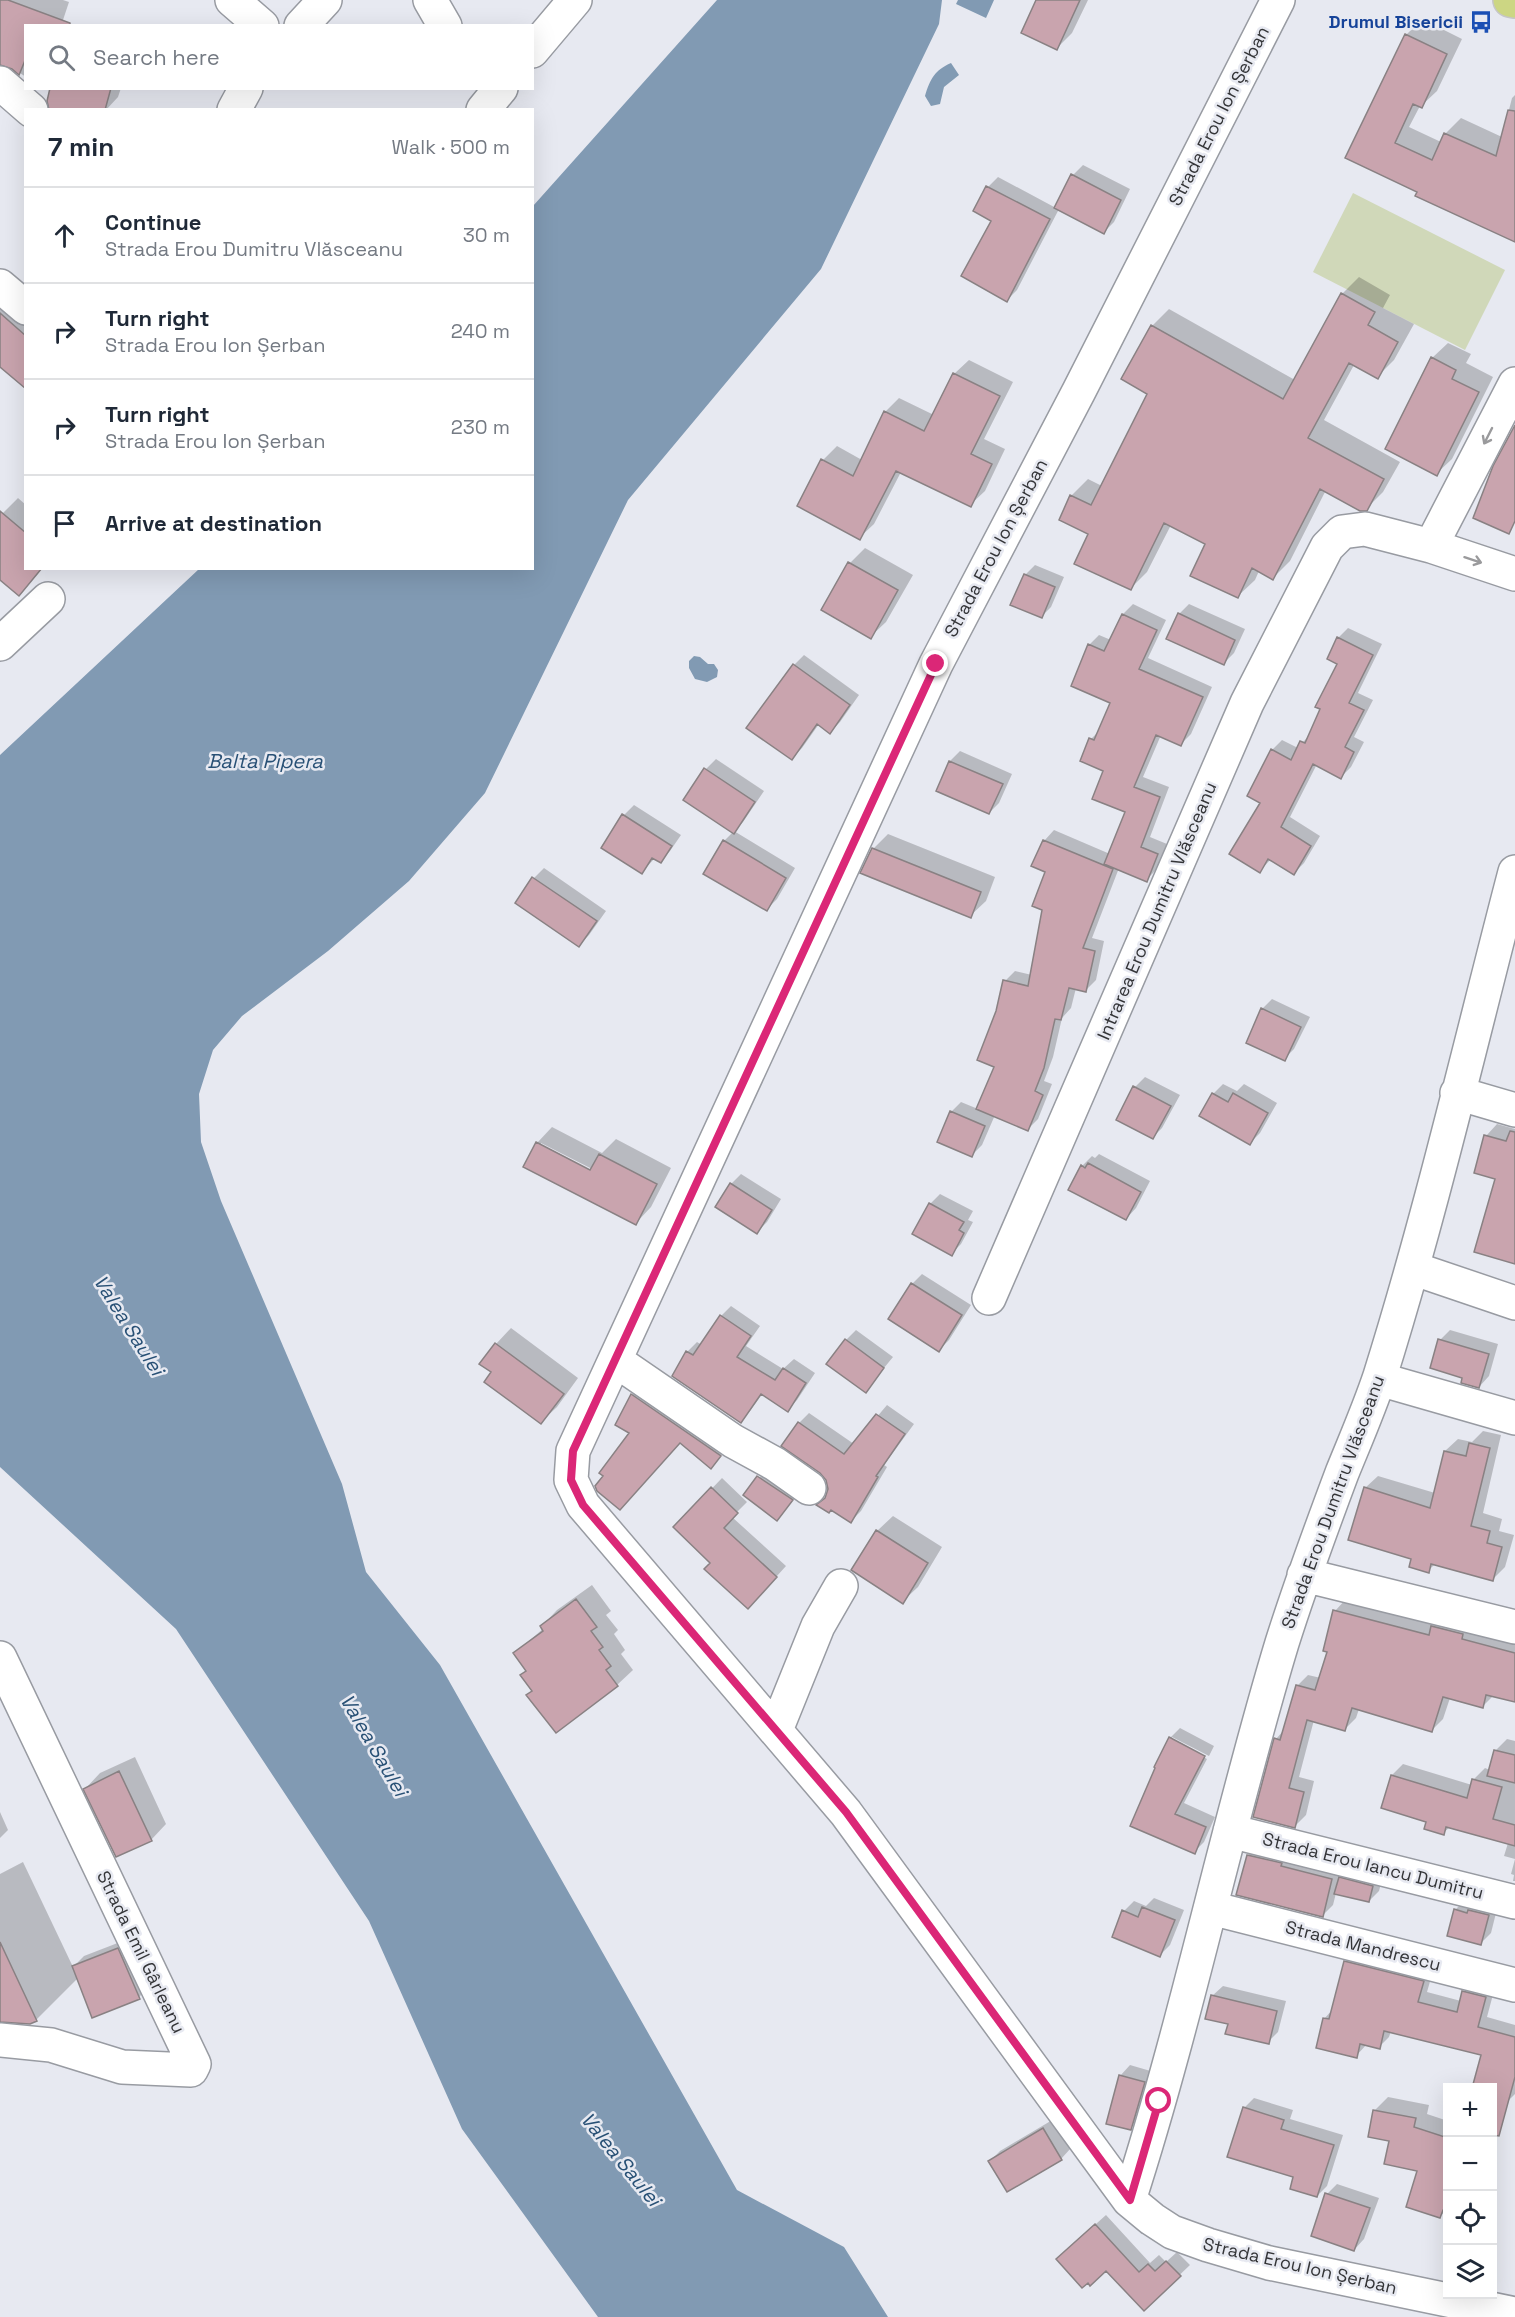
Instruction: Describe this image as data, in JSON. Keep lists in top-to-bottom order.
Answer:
{
  "streets": {
    "street": [
      "Strada Erou Ion Șerban",
      "Intrarea Erou Dumitru Vlăsceanu",
      "Strada Erou Dumitru Vlăsceanu",
      "Strada Erou Iancu Dumitru",
      "Strada Mandrescu",
      "Strada Emil Gârleanu"
    ]
  },
  "crossings": [
    ["Strada Erou Ion Șerban", "Strada Erou Dumitru Vlăsceanu"],
    ["Strada Erou Dumitru Vlăsceanu", "Strada Erou Iancu Dumitru"],
    ["Strada Erou Dumitru Vlăsceanu", "Strada Mandrescu"]
  ],
  "water": ["Balta Pipera", "Valea Saulei"],
  "places": {
    "bus stop": ["Drumul Bisericii"]
  },
  "page": {
    "search": "Search here",
    "heading": ["7 min", "Walk · 500 m"],
    "list": [
      ["Continue", "Strada Erou Dumitru Vlăsceanu", "30 m"],
      ["Turn right", "Strada Erou Ion Șerban", "240 m"],
      ["Turn right", "Strada Erou Ion Șerban", "230 m"],
      "Arrive at destination"
    ],
    "map_buttons": ["+", "−"]
  }
}
